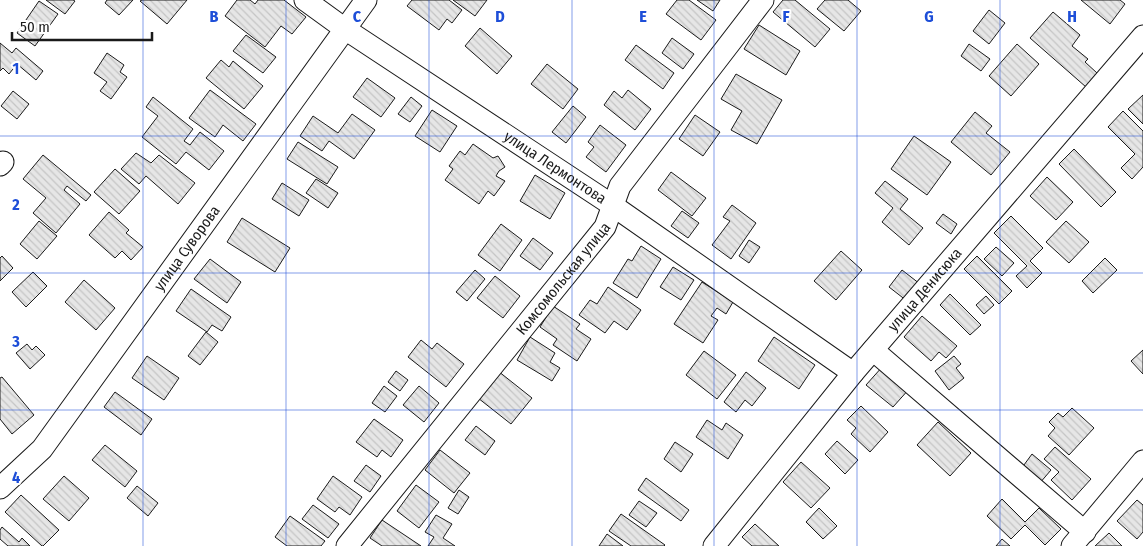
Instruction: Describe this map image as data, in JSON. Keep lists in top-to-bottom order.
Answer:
{
  "streets": {
    "street": [
      "улица Лермонтова",
      "улица Суворова",
      "Комсомольская улица",
      "улица Денисюка"
    ]
  },
  "crossings": [
    ["улица Лермонтова", "улица Суворова"],
    ["улица Лермонтова", "Комсомольская улица"],
    ["улица Лермонтова", "улица Денисюка"]
  ],
  "scale_bar": "50 m",
  "grid": {
    "columns": [
      "B",
      "C",
      "D",
      "E",
      "F",
      "G",
      "H"
    ],
    "rows": [
      "1",
      "2",
      "3",
      "4"
    ]
  }
}
